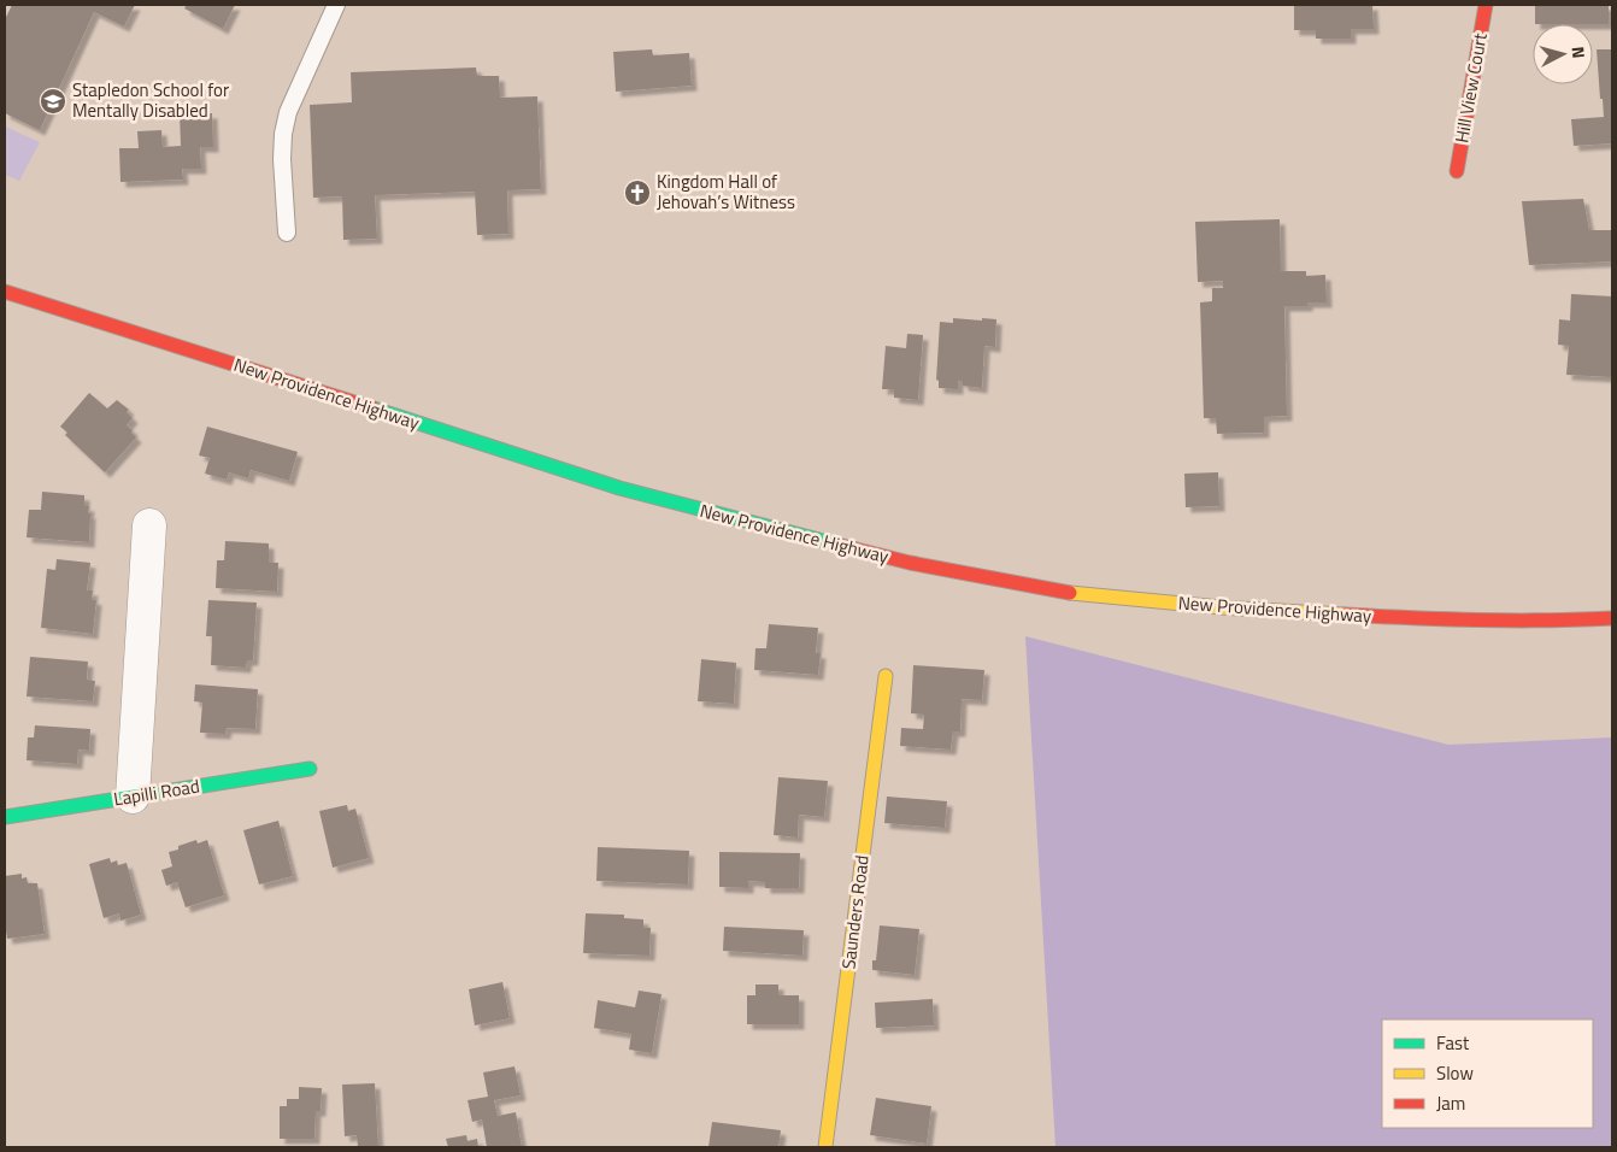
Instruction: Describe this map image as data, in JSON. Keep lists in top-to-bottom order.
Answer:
{
  "streets": {
    "main road": [
      "Hill View Court",
      "New Providence Highway",
      "Lapilli Road",
      "Saunders Road"
    ]
  },
  "places": {
    "school or university": ["Stapledon School for Mentally Disabled"],
    "church": ["Kingdom Hall of Jehovah’s Witness"]
  },
  "legend": ["Fast", "Slow", "Jam"],
  "north": "right"
}
